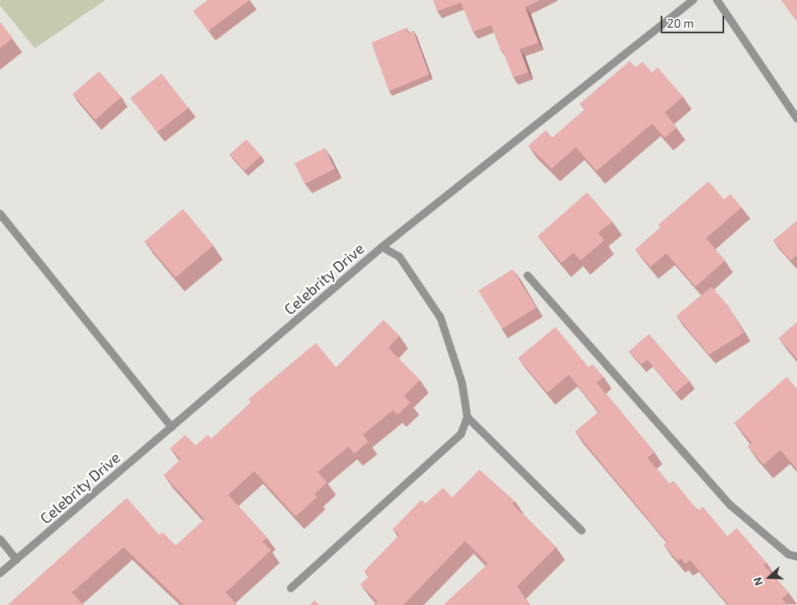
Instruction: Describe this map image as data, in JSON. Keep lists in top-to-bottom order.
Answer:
{
  "streets": {
    "street": ["Celebrity Drive"]
  },
  "scale_bar": "20 m",
  "north": "left"
}
